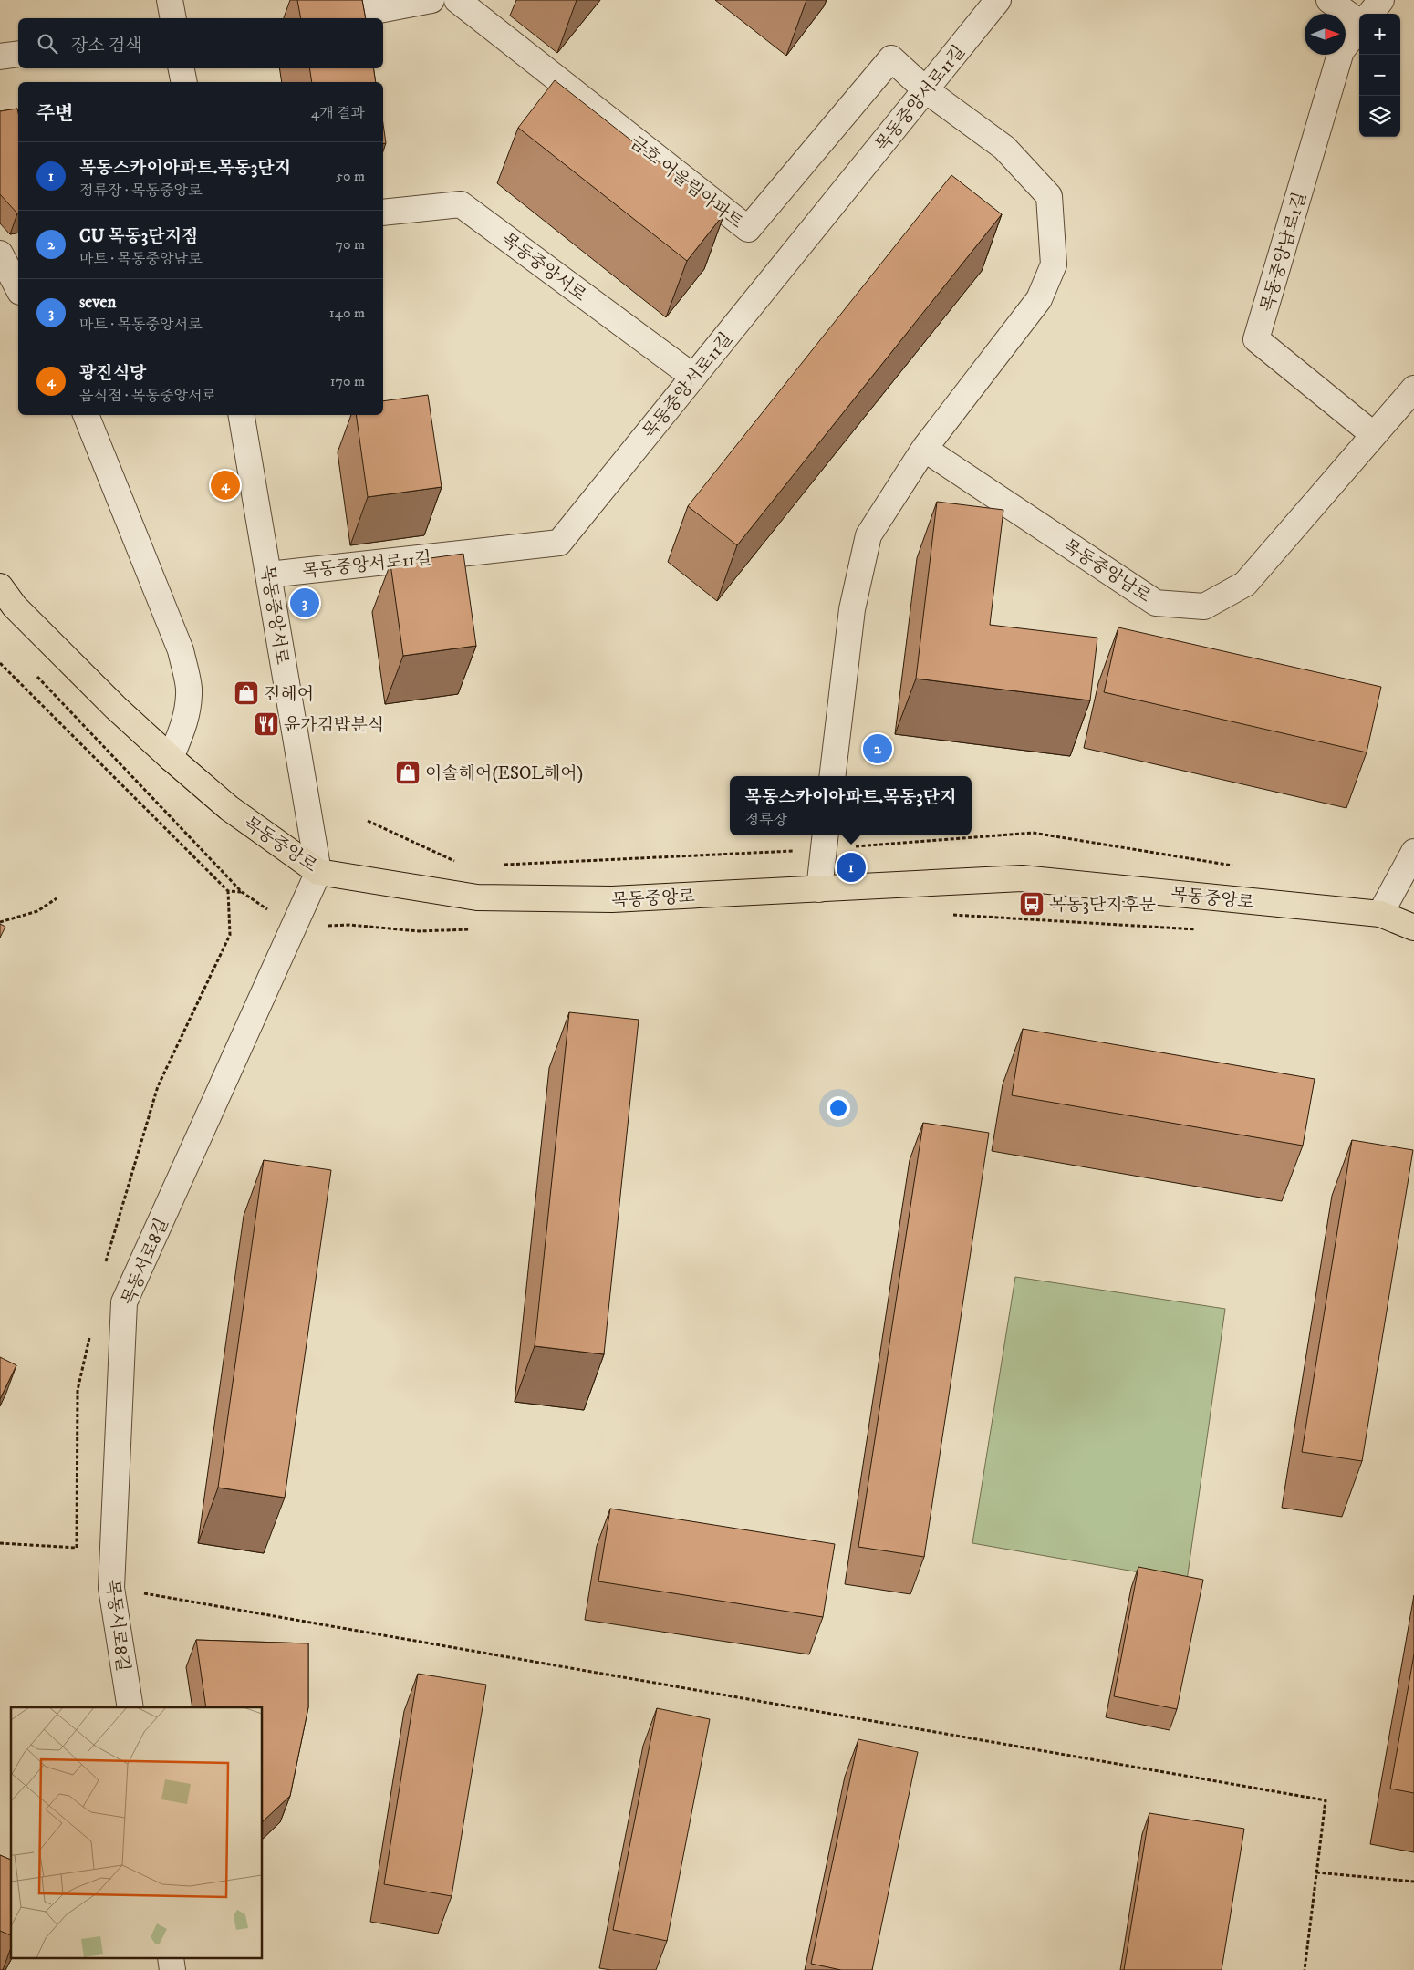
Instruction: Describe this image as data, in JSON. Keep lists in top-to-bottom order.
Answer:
{
  "streets": {
    "main road": ["목동중앙로"],
    "street": [
      "목동중앙서로11길",
      "금호 어울림아파트",
      "목동중앙남로1길",
      "목동중앙서로",
      "목동중앙남로",
      "목동서로8길"
    ]
  },
  "crossings": [
    ["목동중앙서로11길", "금호 어울림아파트"],
    ["목동중앙서로11길", "목동중앙서로"],
    ["목동중앙남로1길", "목동중앙남로"],
    ["목동중앙서로", "목동중앙로"],
    ["목동중앙서로", "목동서로8길"],
    ["목동중앙로", "목동서로8길"]
  ],
  "places": {
    "shop": ["진헤어", "이솔헤어(ESOL헤어)"],
    "restaurant": ["윤가김밥분식"],
    "bus stop": ["목동3단지후문"]
  },
  "north": "right",
  "page": {
    "map_buttons": ["+", "−"],
    "search": "장소 검색",
    "heading": ["주변", "4개 결과"],
    "list": [
      {
        "mark": "1",
        "name": "목동스카이아파트.목동3단지",
        "note": "정류장 · 목동중앙로",
        "value": "50 m"
      },
      {
        "mark": "2",
        "name": "CU 목동3단지점",
        "note": "마트 · 목동중앙남로",
        "value": "70 m"
      },
      {
        "mark": "3",
        "name": "seven",
        "note": "마트 · 목동중앙서로",
        "value": "140 m"
      },
      {
        "mark": "4",
        "name": "광진식당",
        "note": "음식점 · 목동중앙서로",
        "value": "170 m"
      }
    ],
    "pins": [
      "4",
      "3",
      "2",
      "1"
    ],
    "popup": ["목동스카이아파트.목동3단지", "정류장"]
  }
}
